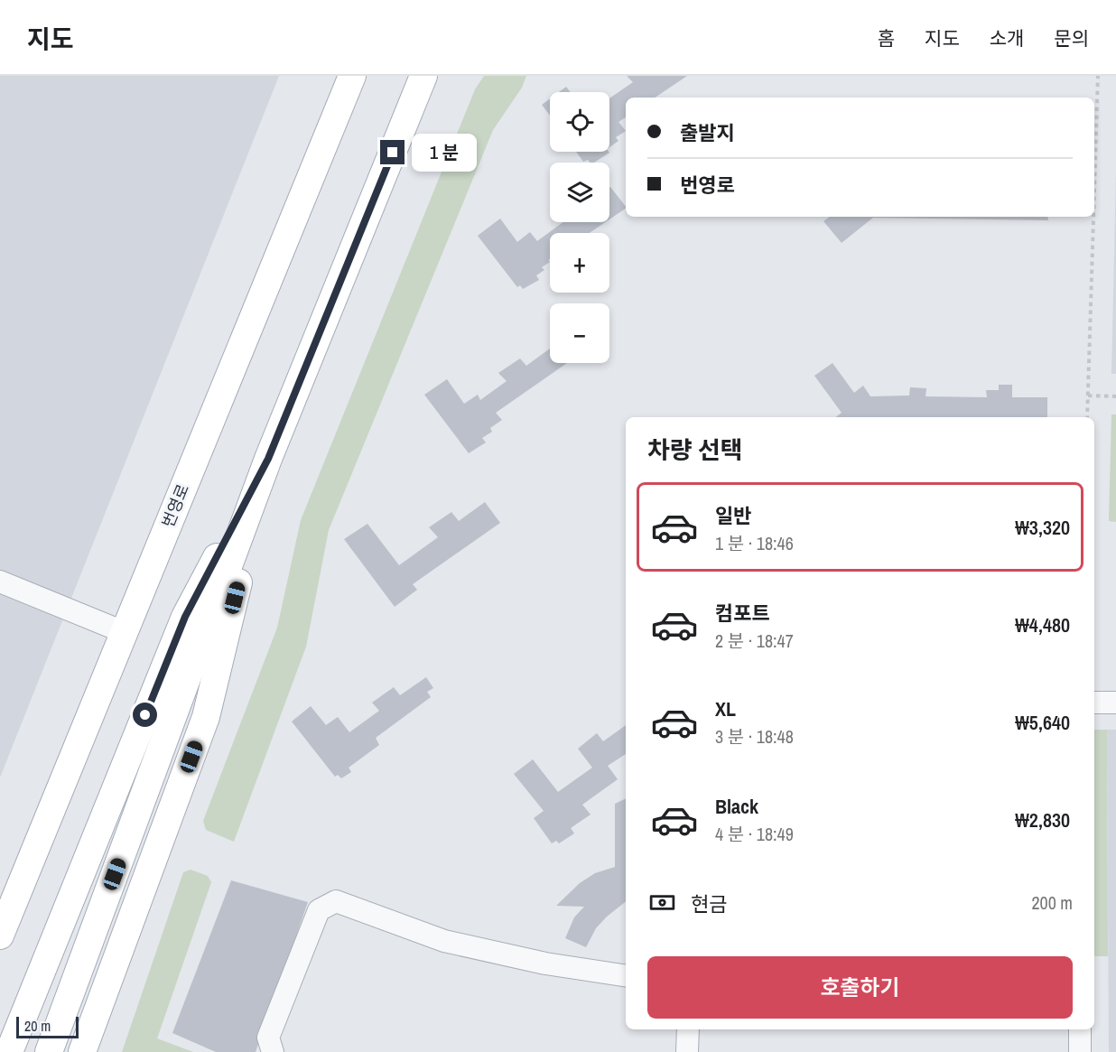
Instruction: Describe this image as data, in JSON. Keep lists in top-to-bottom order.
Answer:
{
  "streets": {
    "main road": ["번영로"]
  },
  "scale_bar": "20 m",
  "page": {
    "header": "지도",
    "nav": [
      "홈",
      "지도",
      "소개",
      "문의"
    ],
    "map_buttons": ["+", "−"],
    "banner": ["출발지", "번영로"],
    "bubble": "1 분",
    "heading": "차량 선택",
    "list": [
      {
        "name": "일반",
        "note": "1 분 · 18:46",
        "value": "₩3,320"
      },
      {
        "name": "컴포트",
        "note": "2 분 · 18:47",
        "value": "₩4,480"
      },
      {
        "name": "XL",
        "note": "3 분 · 18:48",
        "value": "₩5,640"
      },
      {
        "name": "Black",
        "note": "4 분 · 18:49",
        "value": "₩2,830"
      }
    ],
    "pay": ["현금", "200 m"],
    "buttons": "호출하기",
    "scale": "20 m"
  }
}
